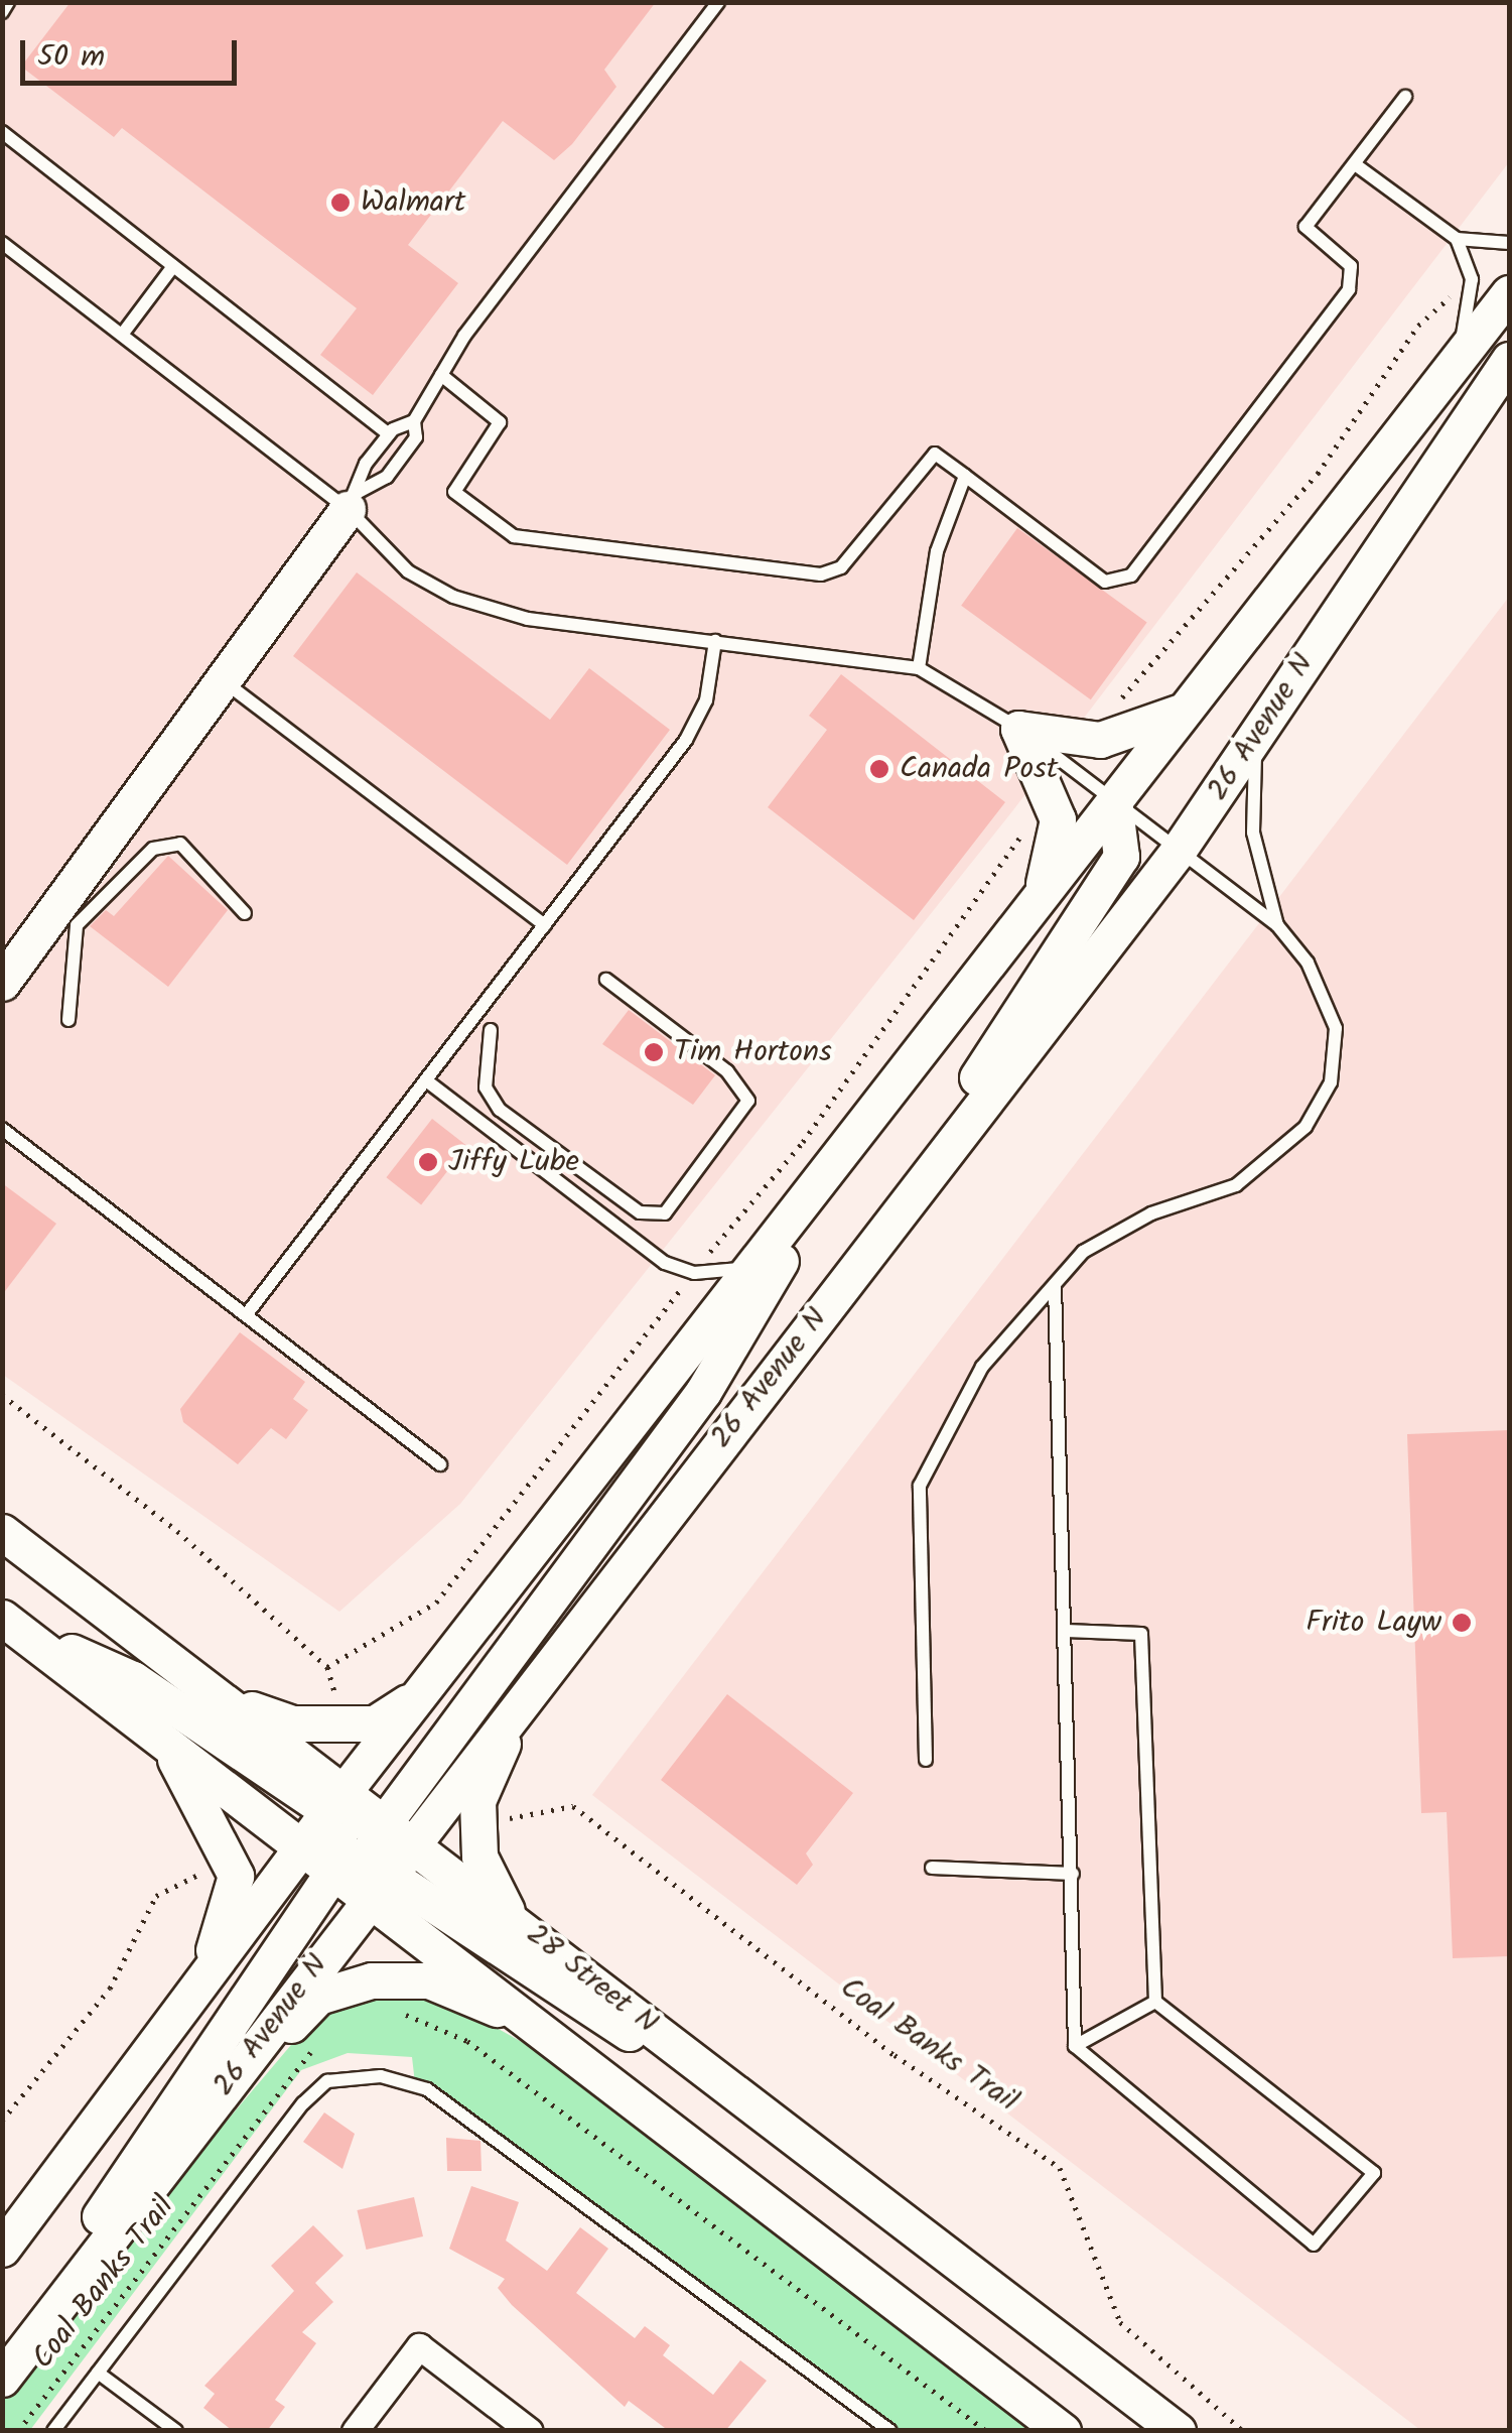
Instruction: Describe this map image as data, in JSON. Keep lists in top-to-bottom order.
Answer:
{
  "streets": {
    "main road": ["26 Avenue N", "28 Street N"],
    "path": ["Coal Banks Trail"]
  },
  "crossings": [
    ["26 Avenue N", "28 Street N"]
  ],
  "places": [
    "Walmart",
    "Canada Post",
    "Tim Hortons",
    "Jiffy Lube",
    "Frito Layw"
  ],
  "scale_bar": "50 m"
}
